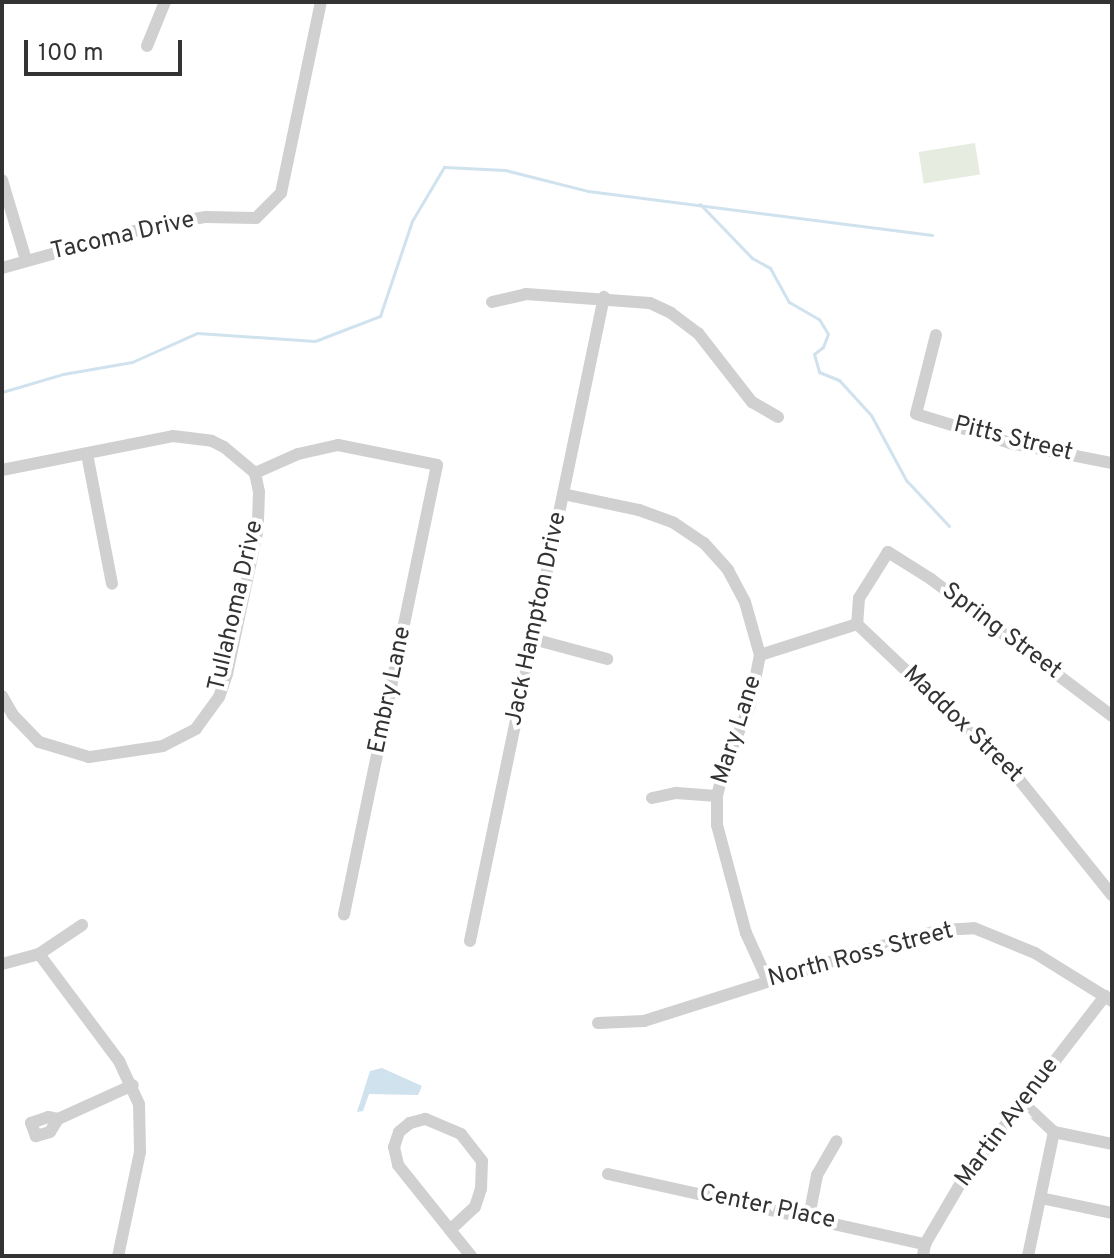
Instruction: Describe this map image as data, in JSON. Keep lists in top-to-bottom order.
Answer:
{
  "streets": {
    "street": [
      "Tacoma Drive",
      "Pitts Street",
      "Tullahoma Drive",
      "Jack Hampton Drive",
      "Spring Street",
      "Embry Lane",
      "Maddox Street",
      "Mary Lane",
      "North Ross Street",
      "Martin Avenue",
      "Center Place"
    ]
  },
  "crossings": [
    ["Tullahoma Drive", "Embry Lane"],
    ["Jack Hampton Drive", "Mary Lane"],
    ["Spring Street", "Maddox Street"],
    ["Mary Lane", "North Ross Street"],
    ["North Ross Street", "Martin Avenue"],
    ["Martin Avenue", "Center Place"]
  ],
  "scale_bar": "100 m"
}
